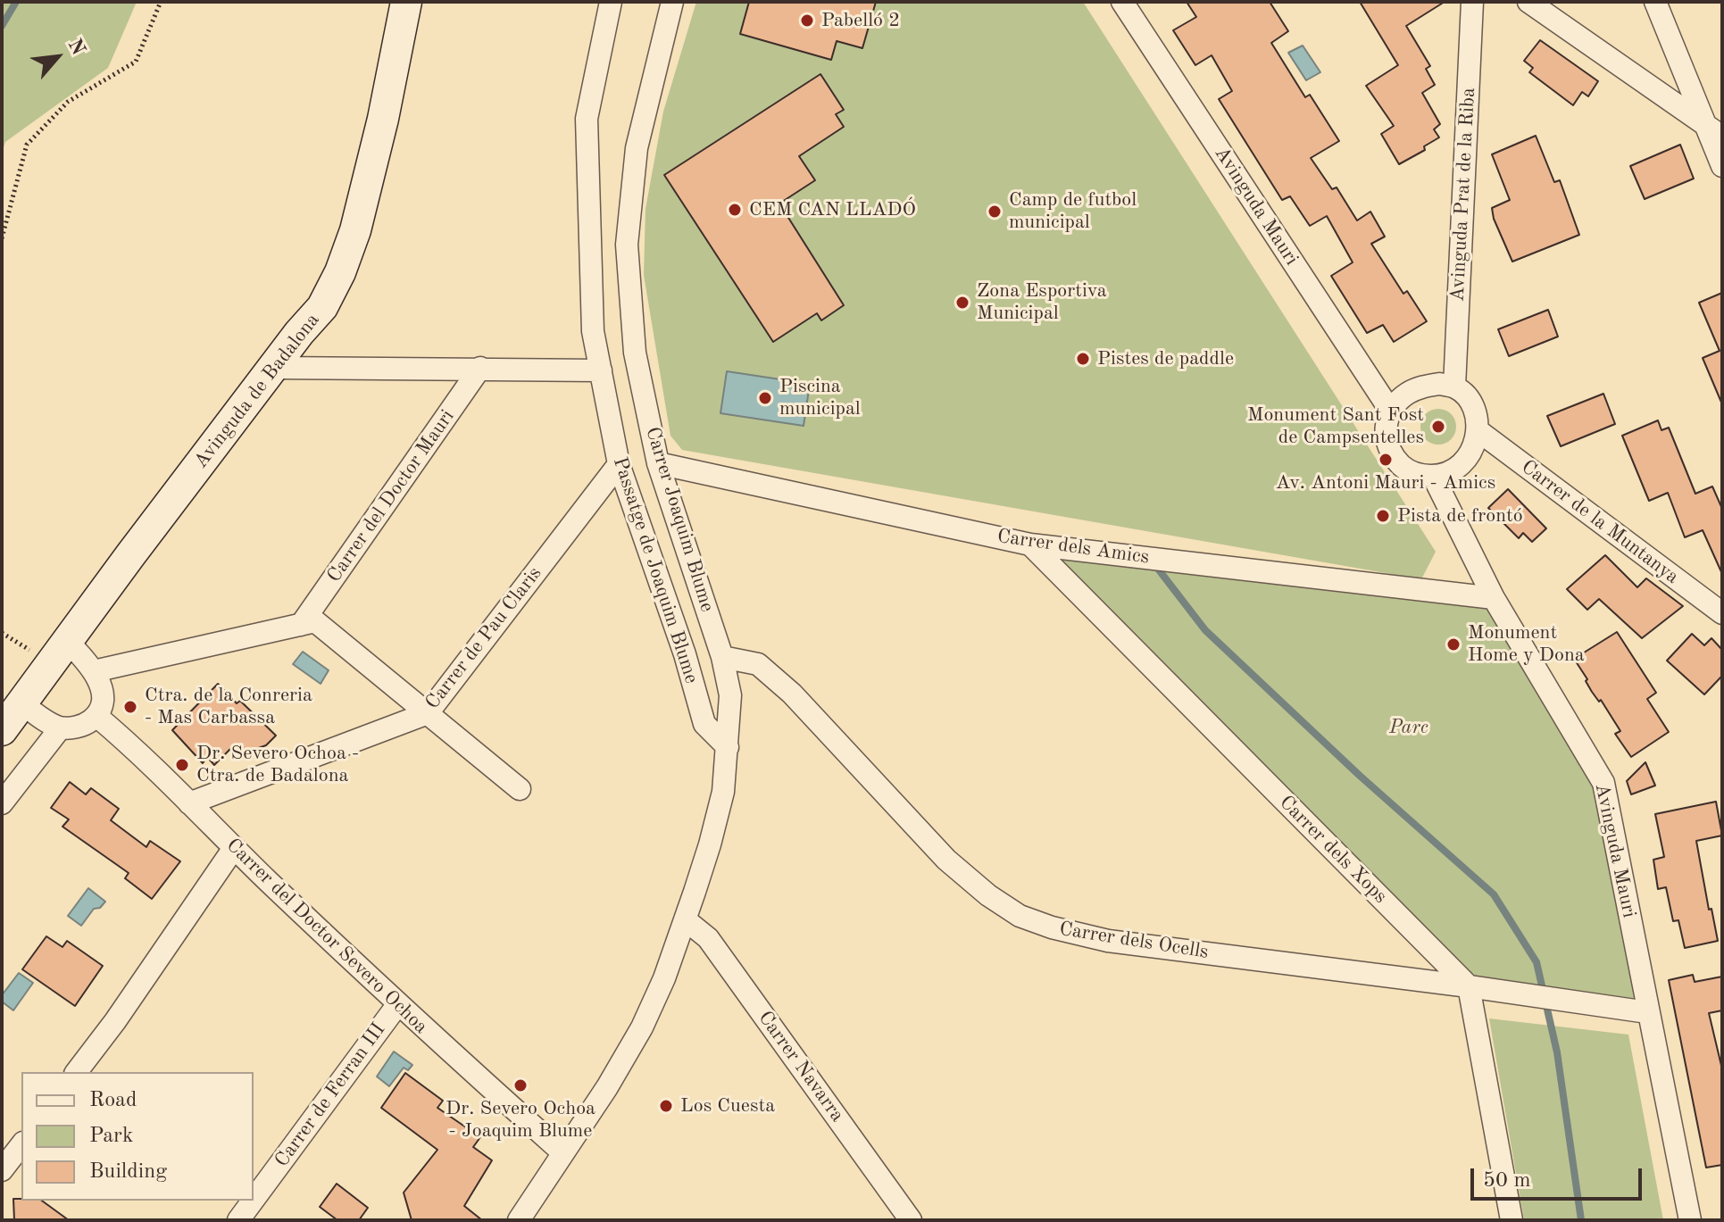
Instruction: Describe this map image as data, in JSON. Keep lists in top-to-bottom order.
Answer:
{
  "streets": {
    "street": [
      "Avinguda Prat de la Riba",
      "Avinguda Mauri",
      "Avinguda de Badalona",
      "Carrer del Doctor Mauri",
      "Carrer Joaquim Blume",
      "Carrer de la Muntanya",
      "Carrer dels Amics",
      "Passatge de Joaquim Blume",
      "Carrer de Pau Claris",
      "Carrer dels Xops",
      "Carrer del Doctor Severo Ochoa",
      "Carrer dels Ocells",
      "Carrer Navarra",
      "Carrer de Ferran III"
    ]
  },
  "crossings": [
    ["Avinguda Prat de la Riba", "Avinguda Mauri"],
    ["Avinguda Prat de la Riba", "Carrer de la Muntanya"],
    ["Avinguda Mauri", "Carrer de la Muntanya"],
    ["Avinguda Mauri", "Carrer dels Amics"],
    ["Avinguda Mauri", "Carrer dels Ocells"],
    ["Carrer Joaquim Blume", "Carrer dels Amics"],
    ["Carrer Joaquim Blume", "Passatge de Joaquim Blume"],
    ["Carrer Joaquim Blume", "Carrer del Doctor Severo Ochoa"],
    ["Carrer Joaquim Blume", "Carrer dels Ocells"],
    ["Carrer Joaquim Blume", "Carrer Navarra"],
    ["Carrer dels Amics", "Carrer dels Xops"],
    ["Passatge de Joaquim Blume", "Carrer de Pau Claris"],
    ["Carrer de Pau Claris", "Carrer del Doctor Severo Ochoa"],
    ["Carrer dels Xops", "Carrer dels Ocells"],
    ["Carrer del Doctor Severo Ochoa", "Carrer de Ferran III"]
  ],
  "parks": ["Parc"],
  "places": [
    "Pabelló 2",
    "CEM CAN LLADÓ",
    "Camp de futbol municipal",
    "Zona Esportiva Municipal",
    "Pistes de paddle",
    "Piscina municipal",
    "Monument Sant Fost de Campsentelles",
    "Av. Antoni Mauri - Amics",
    "Pista de frontó",
    "Monument Home y Dona",
    "Ctra. de la Conreria - Mas Carbassa",
    "Dr. Severo Ochoa - Ctra. de Badalona",
    "Dr. Severo Ochoa - Joaquim Blume",
    "Los Cuesta"
  ],
  "legend": ["Road", "Park", "Building"],
  "scale_bar": "50 m",
  "north": "top right"
}
